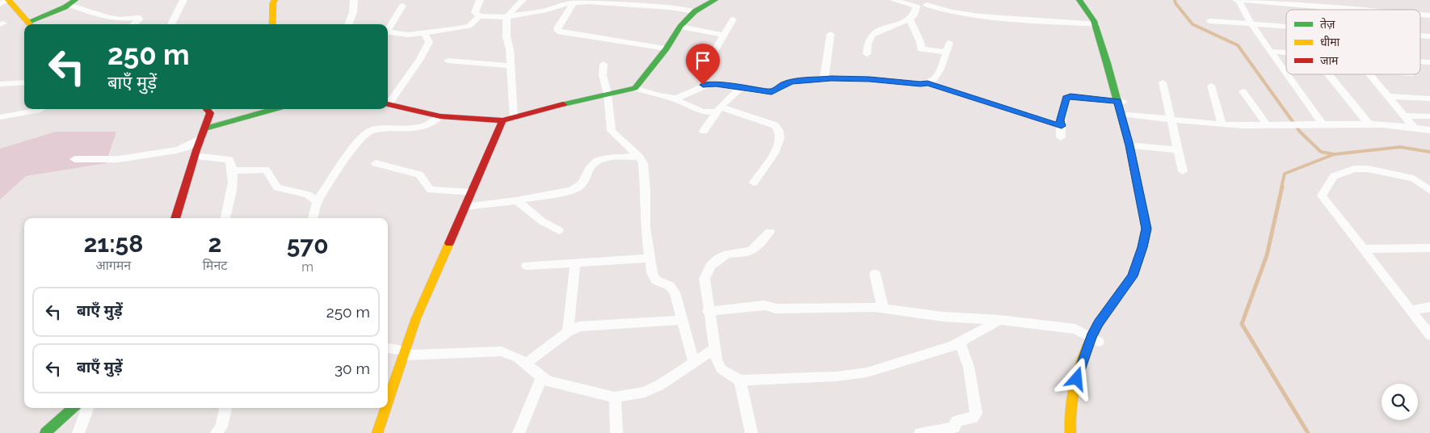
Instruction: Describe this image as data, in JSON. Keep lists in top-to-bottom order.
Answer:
{
  "legend": ["तेज़", "धीमा", "जाम"],
  "page": {
    "turn": ["250 m", "बाएँ मुड़ें"],
    "eta": [
      "21:58",
      "आगमन",
      "2",
      "मिनट",
      "570",
      "m"
    ],
    "list": [
      {
        "name": "बाएँ मुड़ें",
        "value": "250 m"
      },
      {
        "name": "बाएँ मुड़ें",
        "value": "30 m"
      }
    ]
  }
}
